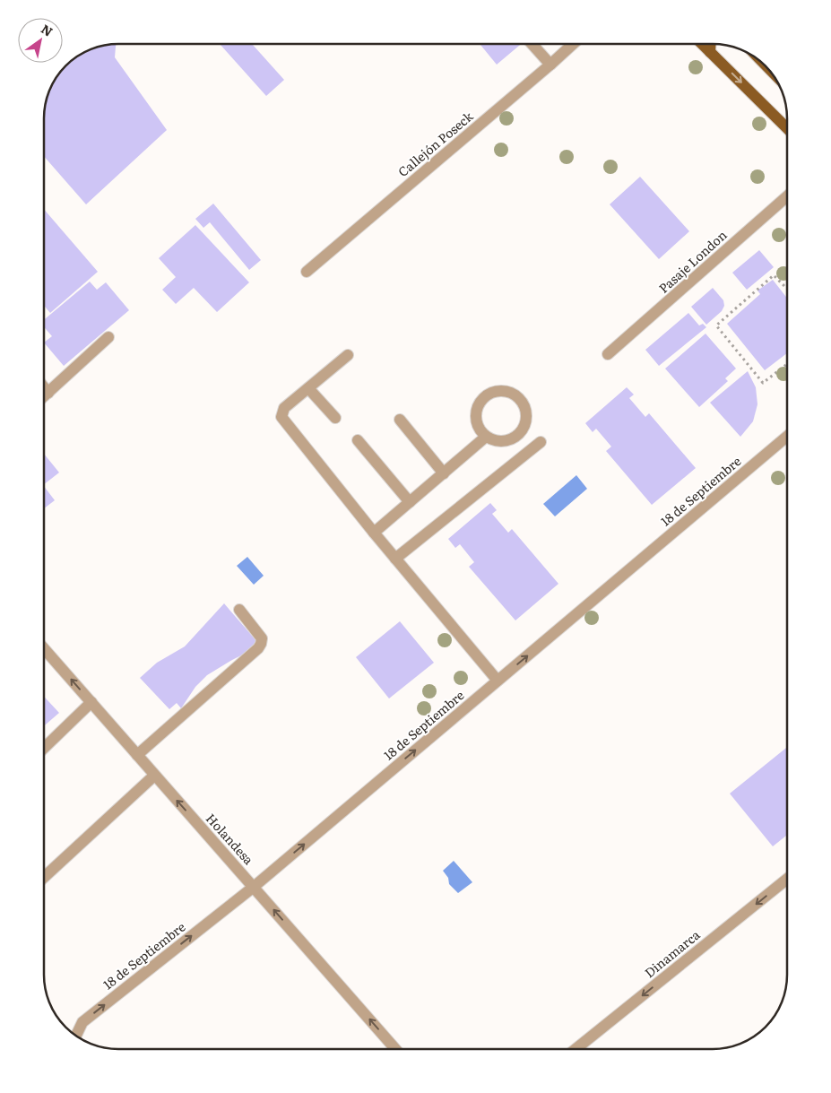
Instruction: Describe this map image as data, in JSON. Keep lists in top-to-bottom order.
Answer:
{
  "streets": {
    "street": [
      "Callejón Poseck",
      "Pasaje London",
      "18 de Septiembre",
      "Holandesa",
      "Dinamarca"
    ]
  },
  "crossings": [
    ["18 de Septiembre", "Holandesa"]
  ],
  "one_way": ["18 de Septiembre", "Holandesa", "Dinamarca"],
  "north": "top right"
}
